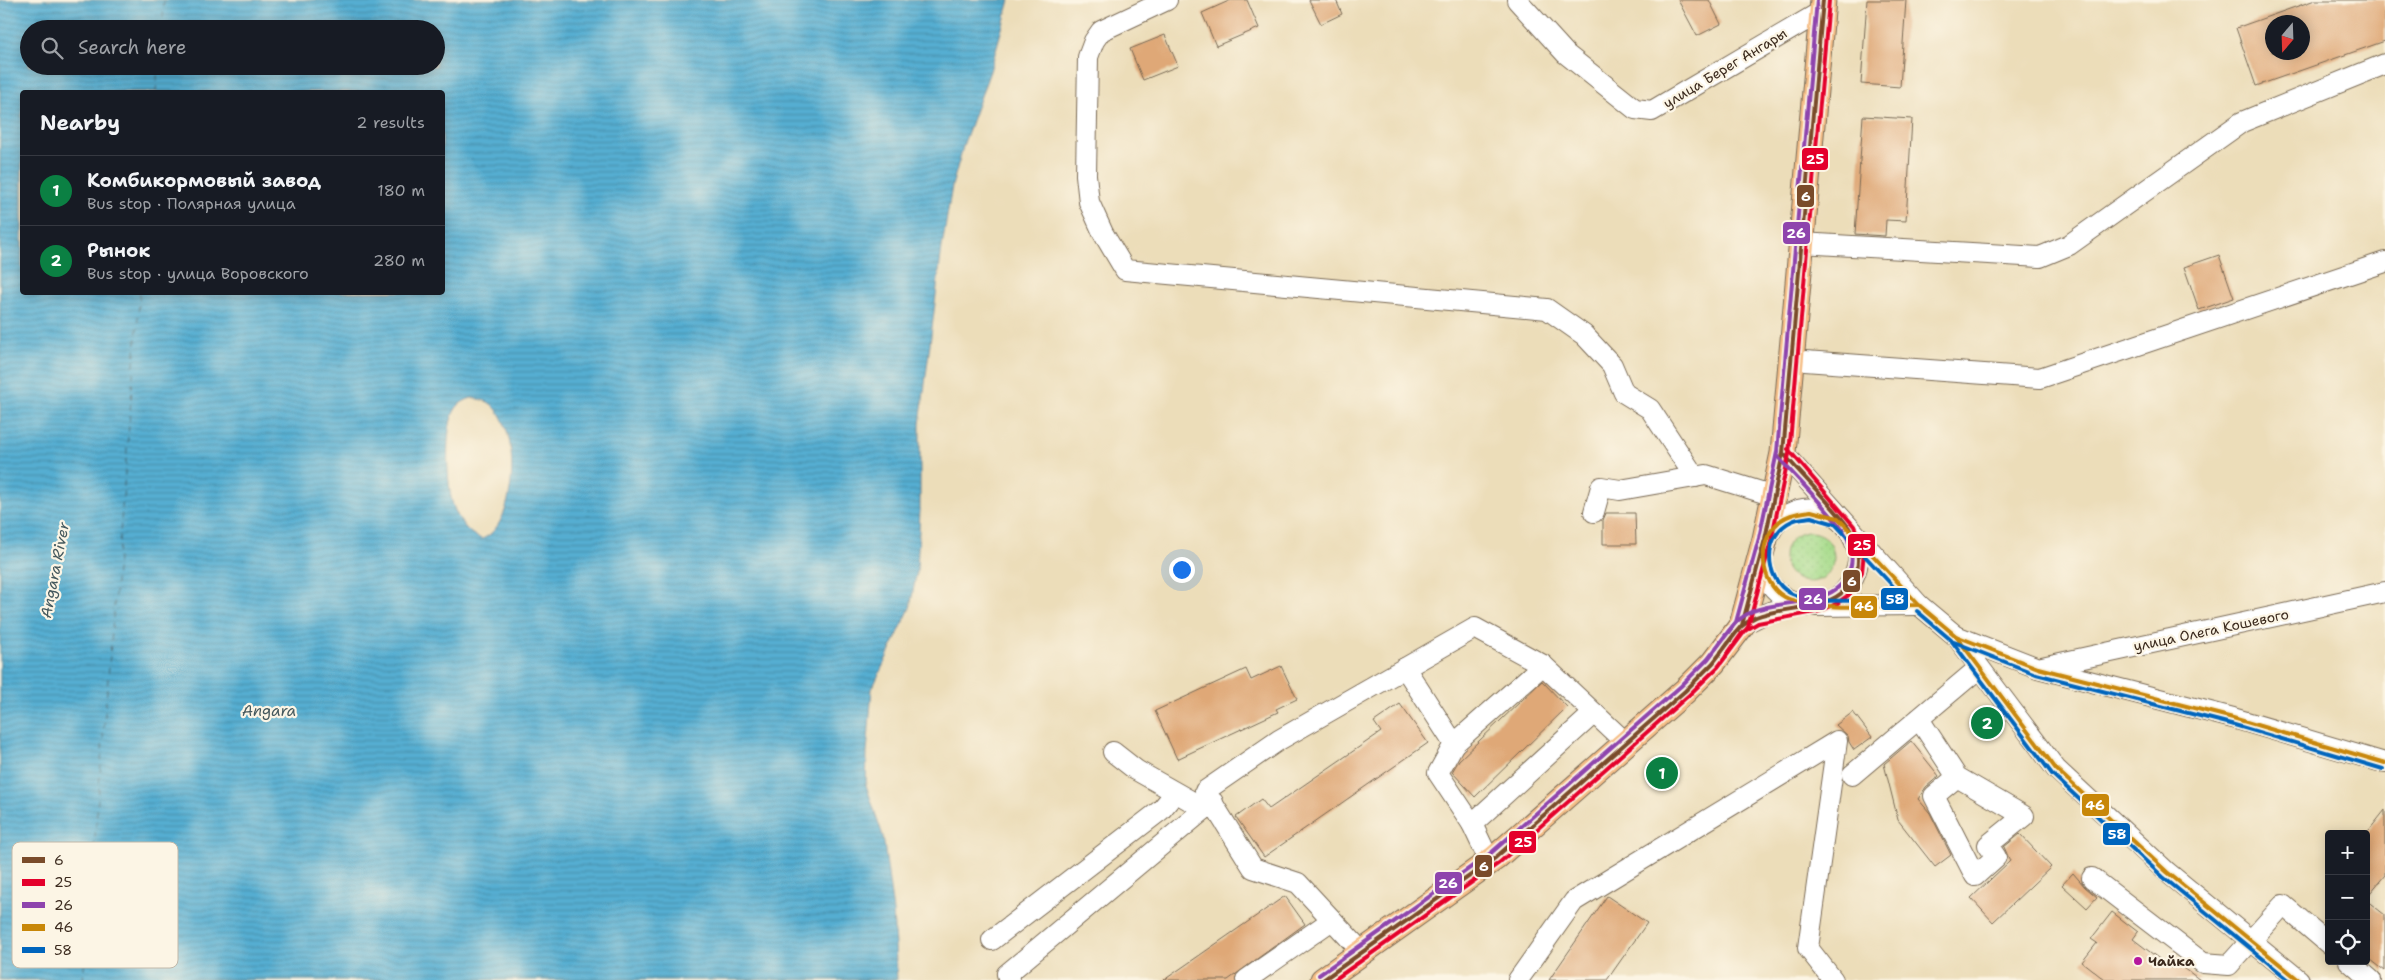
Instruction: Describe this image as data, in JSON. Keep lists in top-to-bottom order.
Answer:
{
  "streets": {
    "street": ["улица Берег Ангары", "улица Олега Кошевого"]
  },
  "water": ["Angara River", "Angara"],
  "places": ["Чайка"],
  "lines": [
    "transit line 6",
    "transit line 26",
    "transit line 25",
    "transit line 46",
    "transit line 58"
  ],
  "legend": [
    "6",
    "25",
    "26",
    "46",
    "58"
  ],
  "north": "bottom",
  "page": {
    "search": "Search here",
    "heading": ["Nearby", "2 results"],
    "list": [
      {
        "mark": "1",
        "name": "Комбикормовый завод",
        "note": "Bus stop · Полярная улица",
        "value": "180 m"
      },
      {
        "mark": "2",
        "name": "Рынок",
        "note": "Bus stop · улица Воровского",
        "value": "280 m"
      }
    ],
    "pins": ["2", "1"],
    "map_buttons": ["+", "−"]
  }
}
